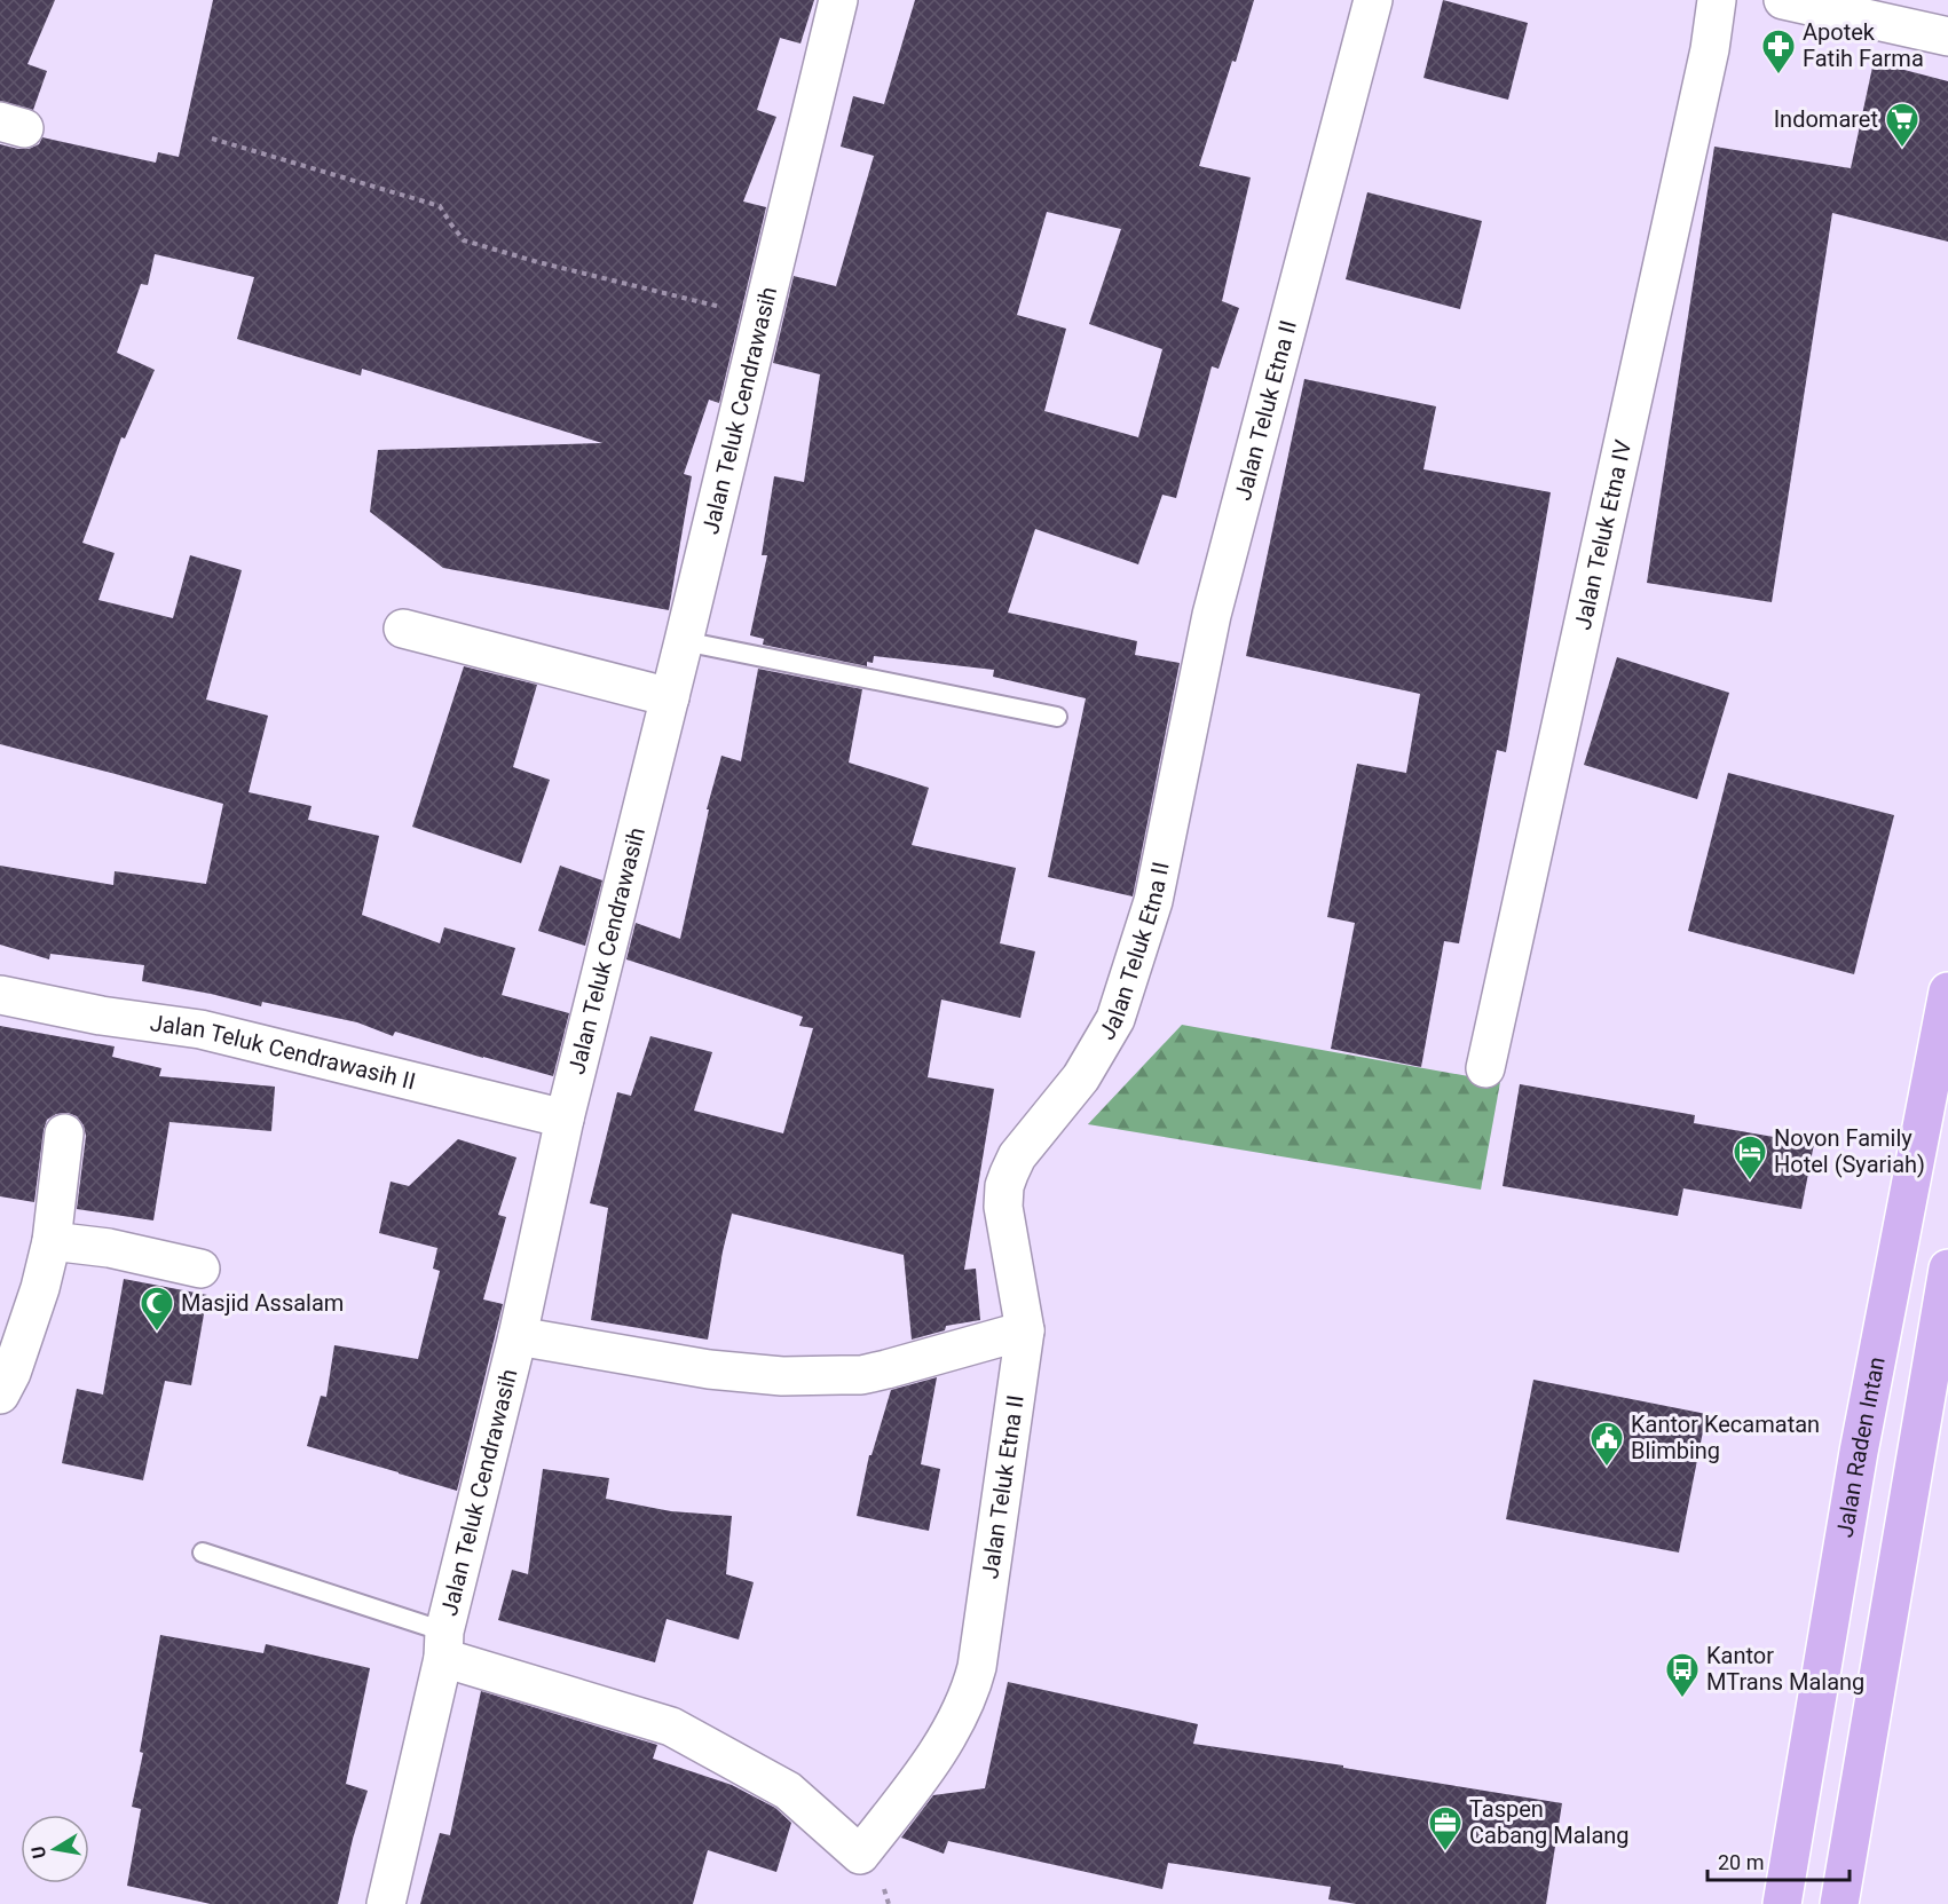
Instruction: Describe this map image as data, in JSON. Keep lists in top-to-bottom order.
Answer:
{
  "streets": {
    "highway": ["Jalan Raden Intan"],
    "street": [
      "Jalan Teluk Cendrawasih",
      "Jalan Teluk Etna II",
      "Jalan Teluk Etna IV",
      "Jalan Teluk Cendrawasih II"
    ]
  },
  "crossings": [
    ["Jalan Teluk Cendrawasih", "Jalan Teluk Etna II"],
    ["Jalan Teluk Cendrawasih", "Jalan Teluk Cendrawasih II"]
  ],
  "places": {
    "pharmacy": ["Apotek Fatih Farma"],
    "supermarket": ["Indomaret"],
    "hotel": ["Novon Family Hotel (Syariah)"],
    "mosque": ["Masjid Assalam"],
    "public building": ["Kantor Kecamatan Blimbing"],
    "bus stop": ["Kantor MTrans Malang"],
    "office": ["Taspen Cabang Malang"]
  },
  "scale_bar": "20 m",
  "north": "left"
}
